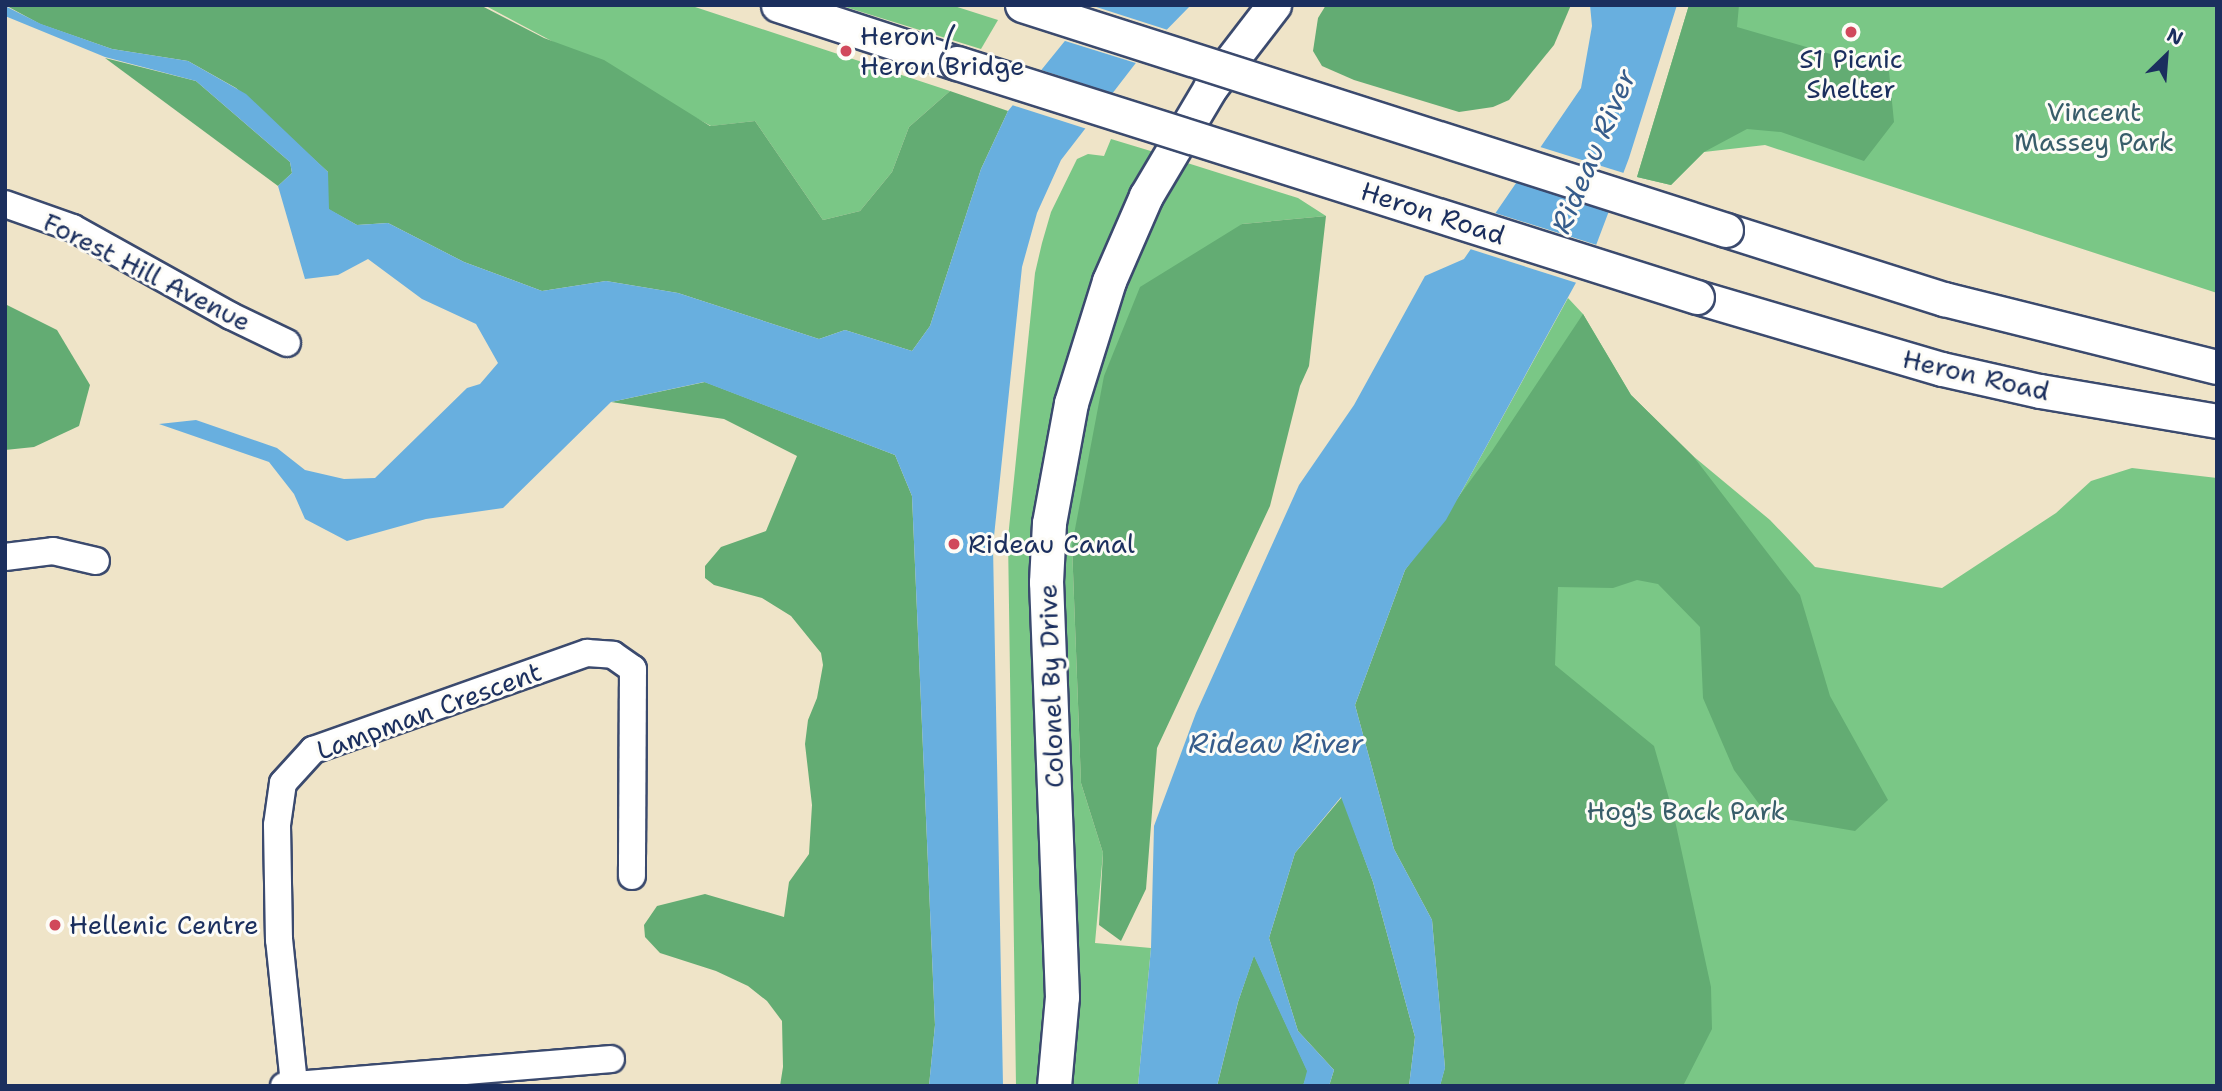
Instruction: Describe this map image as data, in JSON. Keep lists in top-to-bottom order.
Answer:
{
  "streets": {
    "main road": ["Heron Road", "Colonel By Drive"],
    "street": ["Forest Hill Avenue", "Lampman Crescent"]
  },
  "water": ["Rideau River"],
  "parks": ["Vincent Massey Park", "Hog's Back Park"],
  "places": [
    "S1 Picnic Shelter",
    "Heron / Heron Bridge",
    "Rideau Canal",
    "Hellenic Centre"
  ],
  "north": "top right"
}
